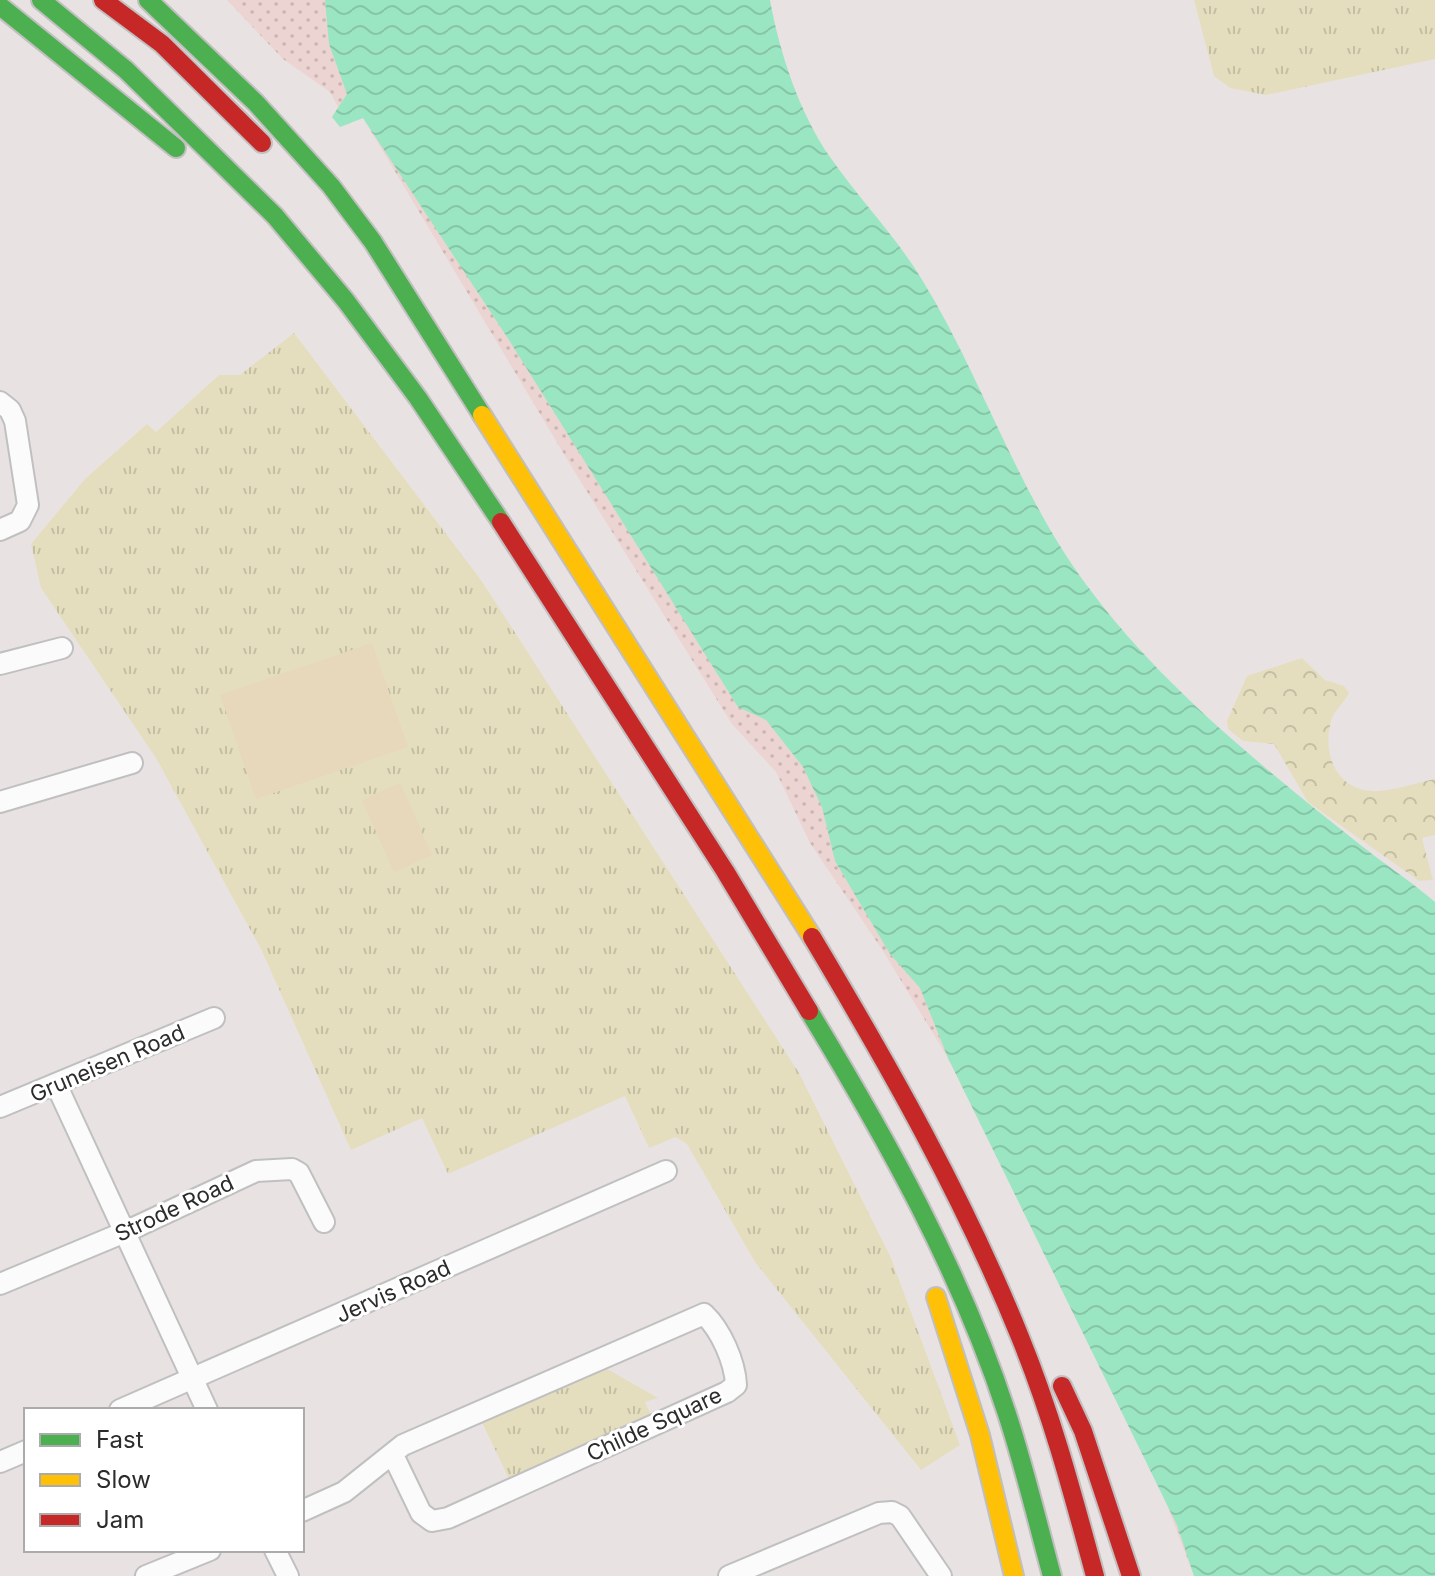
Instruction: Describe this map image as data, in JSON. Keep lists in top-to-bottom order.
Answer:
{
  "streets": {
    "street": [
      "Gruneisen Road",
      "Strode Road",
      "Jervis Road",
      "Childe Square"
    ]
  },
  "legend": ["Fast", "Slow", "Jam"]
}
